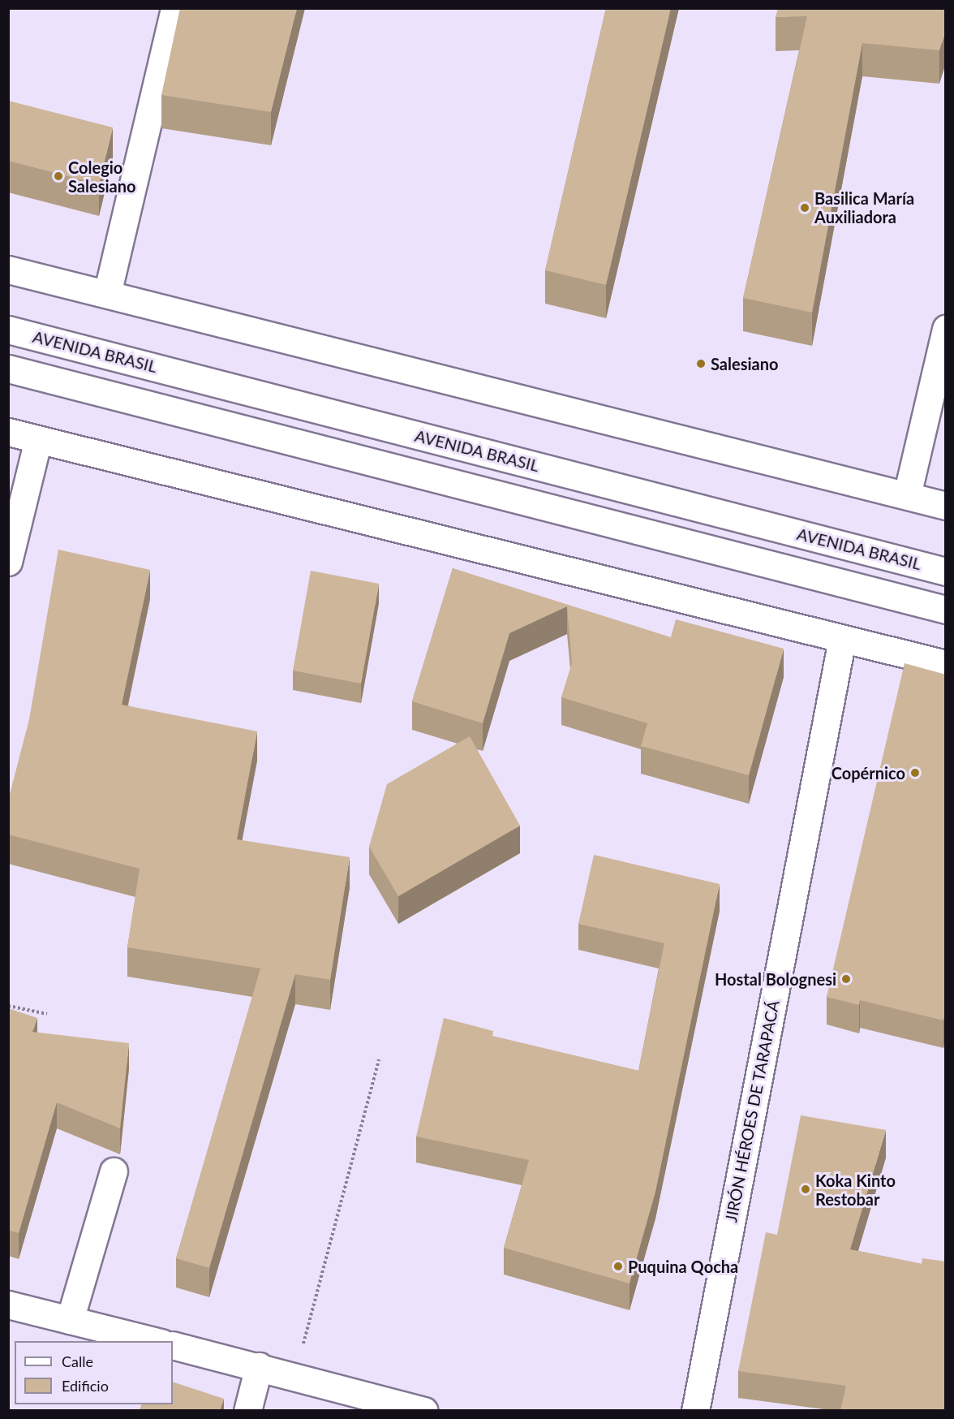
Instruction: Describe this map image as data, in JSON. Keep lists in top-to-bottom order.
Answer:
{
  "streets": {
    "main road": ["AVENIDA BRASIL", "JIRÓN HÉROES DE TARAPACÁ"]
  },
  "places": [
    "Colegio Salesiano",
    "Basilica María Auxiliadora",
    "Salesiano",
    "Copérnico",
    "Hostal Bolognesi",
    "Koka Kinto Restobar",
    "Puquina Qocha"
  ],
  "legend": ["Calle", "Edificio"]
}
